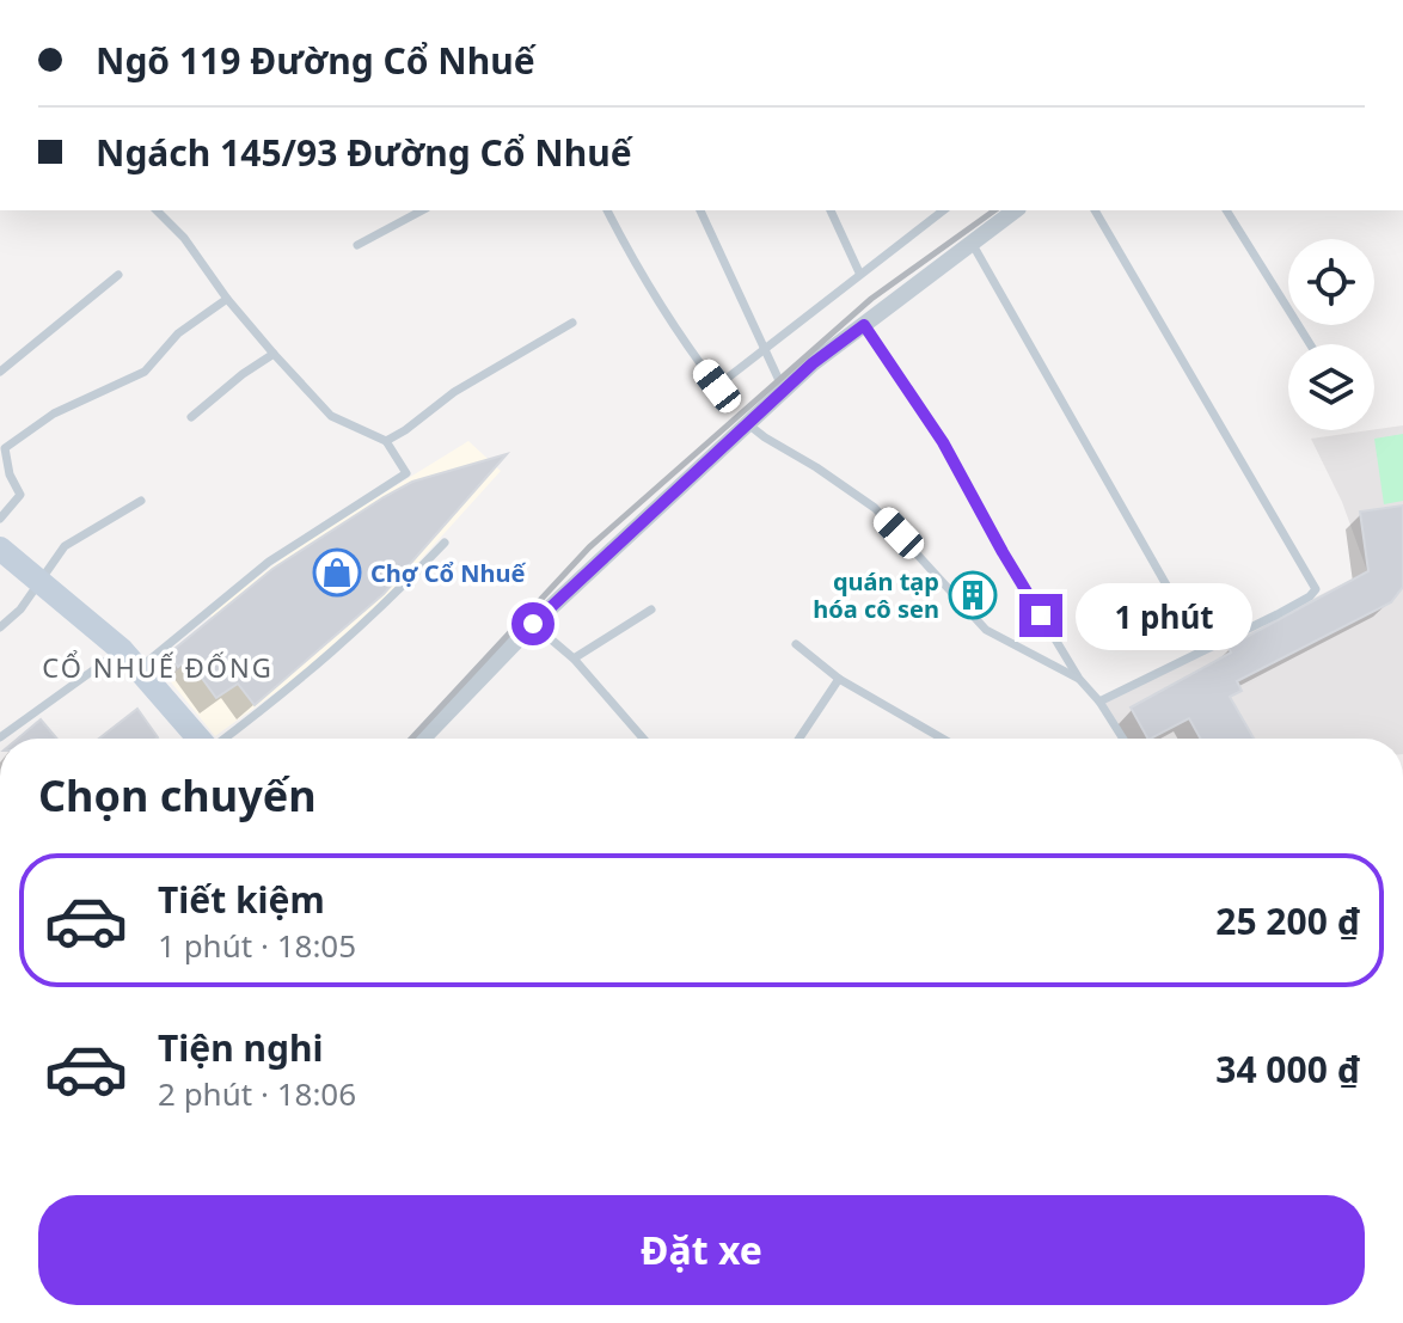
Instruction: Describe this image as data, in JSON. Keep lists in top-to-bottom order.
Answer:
{
  "districts": ["CỔ NHUẾ ĐỐNG"],
  "places": {
    "shop": ["Chợ Cổ Nhuế"],
    "building": ["quán tạp hóa cô sen"]
  },
  "page": {
    "banner": ["Ngõ 119 Đường Cổ Nhuế", "Ngách 145/93 Đường Cổ Nhuế"],
    "bubble": "1 phút",
    "heading": "Chọn chuyến",
    "list": [
      {
        "name": "Tiết kiệm",
        "note": "1 phút · 18:05",
        "value": "25 200 ₫"
      },
      {
        "name": "Tiện nghi",
        "note": "2 phút · 18:06",
        "value": "34 000 ₫"
      }
    ],
    "buttons": "Đặt xe"
  }
}
